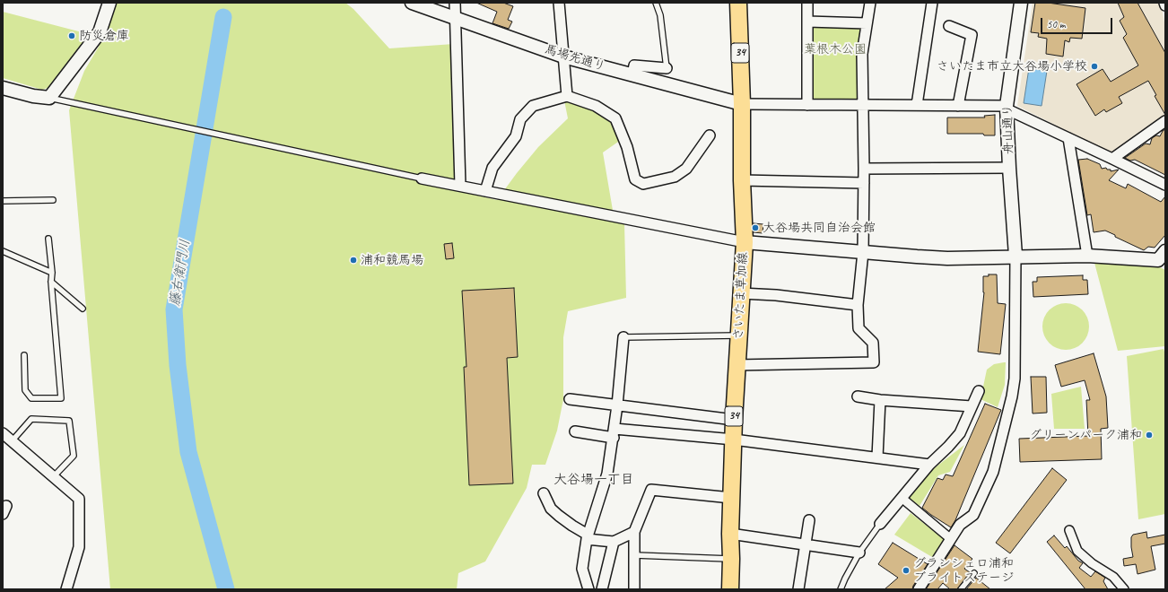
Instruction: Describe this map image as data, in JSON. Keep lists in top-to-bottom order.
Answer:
{
  "streets": {
    "main road": ["34", "さいたま草加線"],
    "street": ["馬場先通り", "舟山通り"]
  },
  "crossings": [
    ["馬場先通り", "さいたま草加線"]
  ],
  "districts": ["大谷場一丁目"],
  "water": ["藤右衛門川"],
  "parks": ["葉根木公園"],
  "places": [
    "防災倉庫",
    "さいたま市立大谷場小学校",
    "大谷場共同自治会館",
    "浦和競馬場",
    "グリーンパーク浦和",
    "グランシェロ浦和 ブライトステージ"
  ],
  "scale_bar": "50 m"
}
